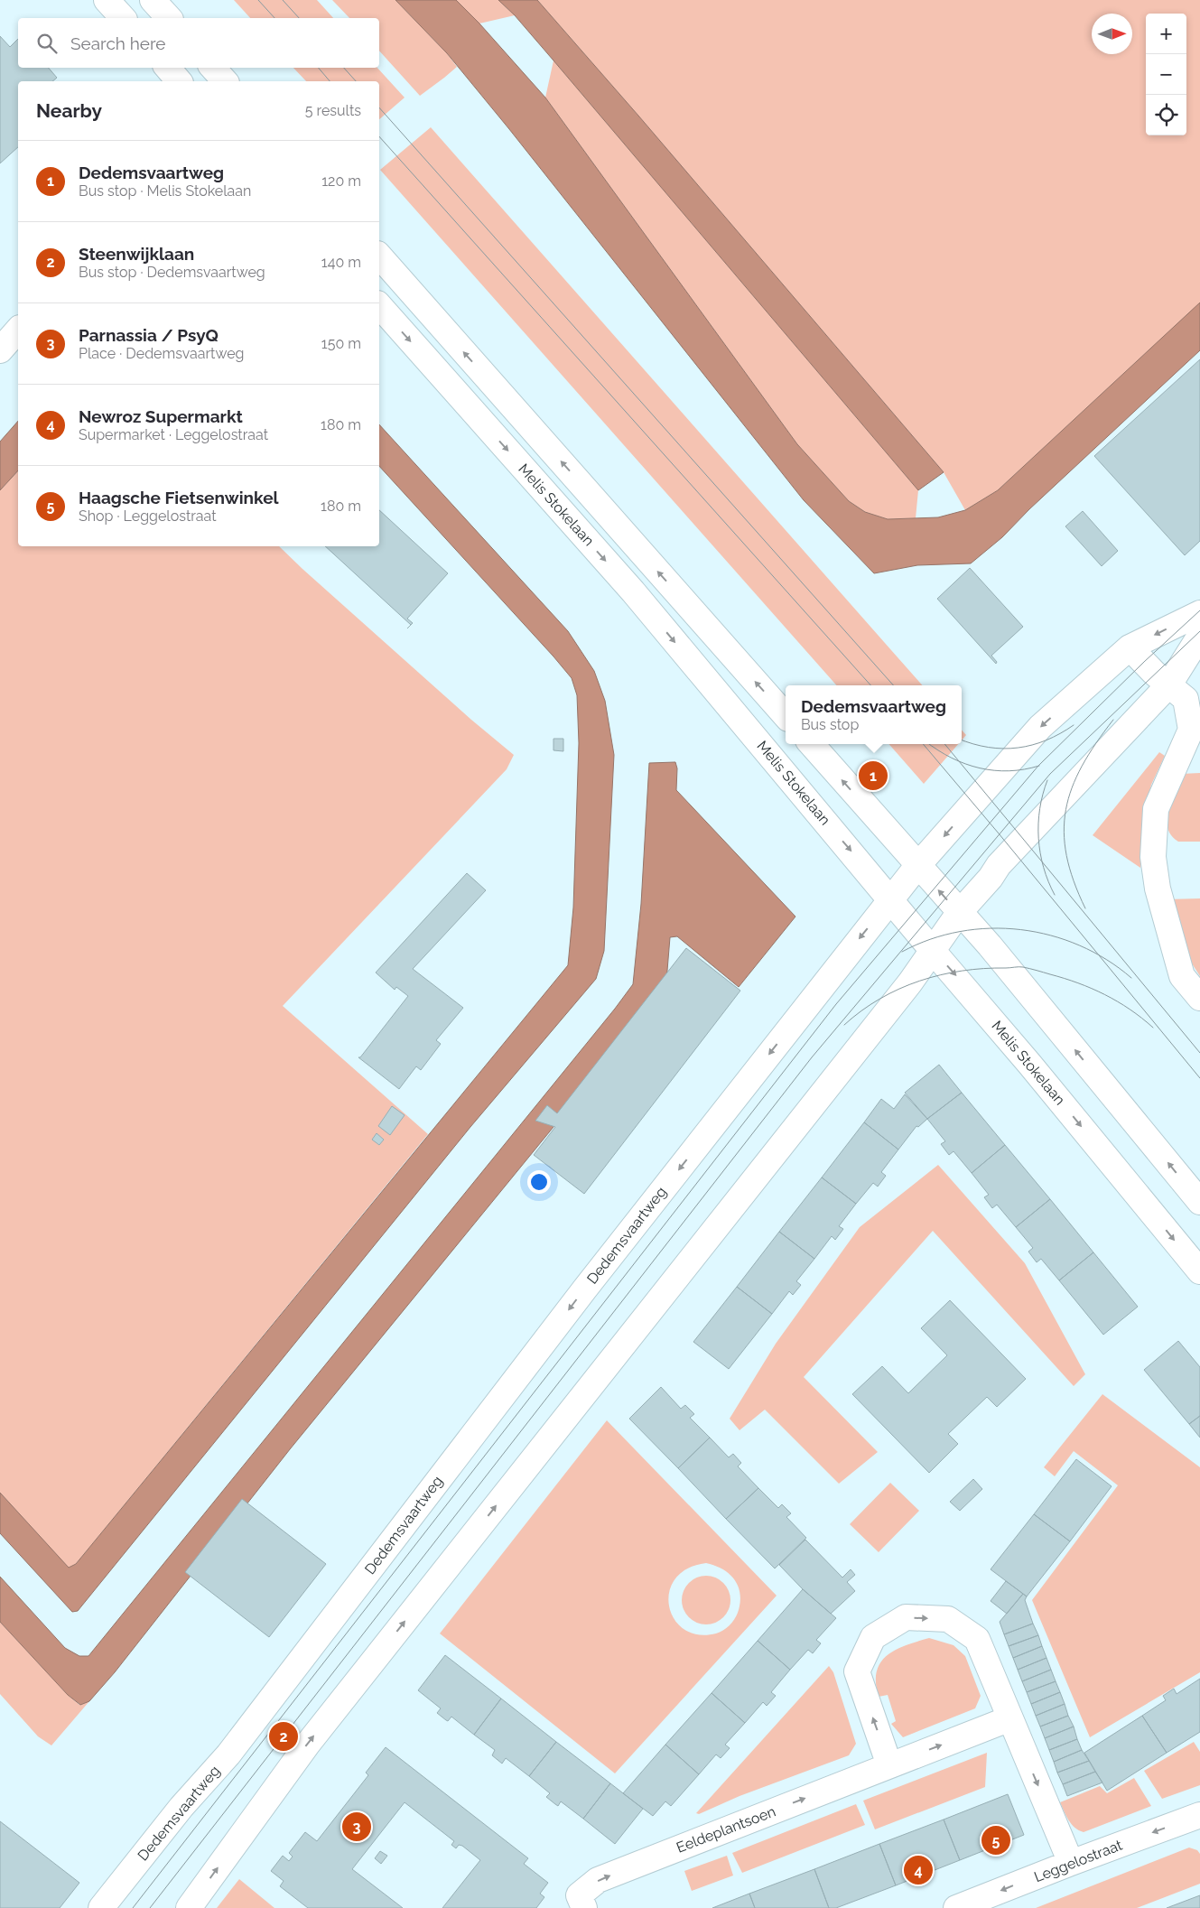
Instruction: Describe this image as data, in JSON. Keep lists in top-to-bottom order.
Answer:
{
  "streets": {
    "street": [
      "Melis Stokelaan",
      "Dedemsvaartweg",
      "Eeldeplantsoen",
      "Leggelostraat"
    ]
  },
  "crossings": [
    ["Melis Stokelaan", "Dedemsvaartweg"]
  ],
  "one_way": ["Eeldeplantsoen", "Leggelostraat"],
  "north": "right",
  "page": {
    "map_buttons": ["+", "−"],
    "search": "Search here",
    "heading": ["Nearby", "5 results"],
    "list": [
      {
        "mark": "1",
        "name": "Dedemsvaartweg",
        "note": "Bus stop · Melis Stokelaan",
        "value": "120 m"
      },
      {
        "mark": "2",
        "name": "Steenwijklaan",
        "note": "Bus stop · Dedemsvaartweg",
        "value": "140 m"
      },
      {
        "mark": "3",
        "name": "Parnassia / PsyQ",
        "note": "Place · Dedemsvaartweg",
        "value": "150 m"
      },
      {
        "mark": "4",
        "name": "Newroz Supermarkt",
        "note": "Supermarket · Leggelostraat",
        "value": "180 m"
      },
      {
        "mark": "5",
        "name": "Haagsche Fietsenwinkel",
        "note": "Shop · Leggelostraat",
        "value": "180 m"
      }
    ],
    "popup": ["Dedemsvaartweg", "Bus stop"],
    "pins": [
      "1",
      "2",
      "3",
      "5",
      "4"
    ]
  }
}
